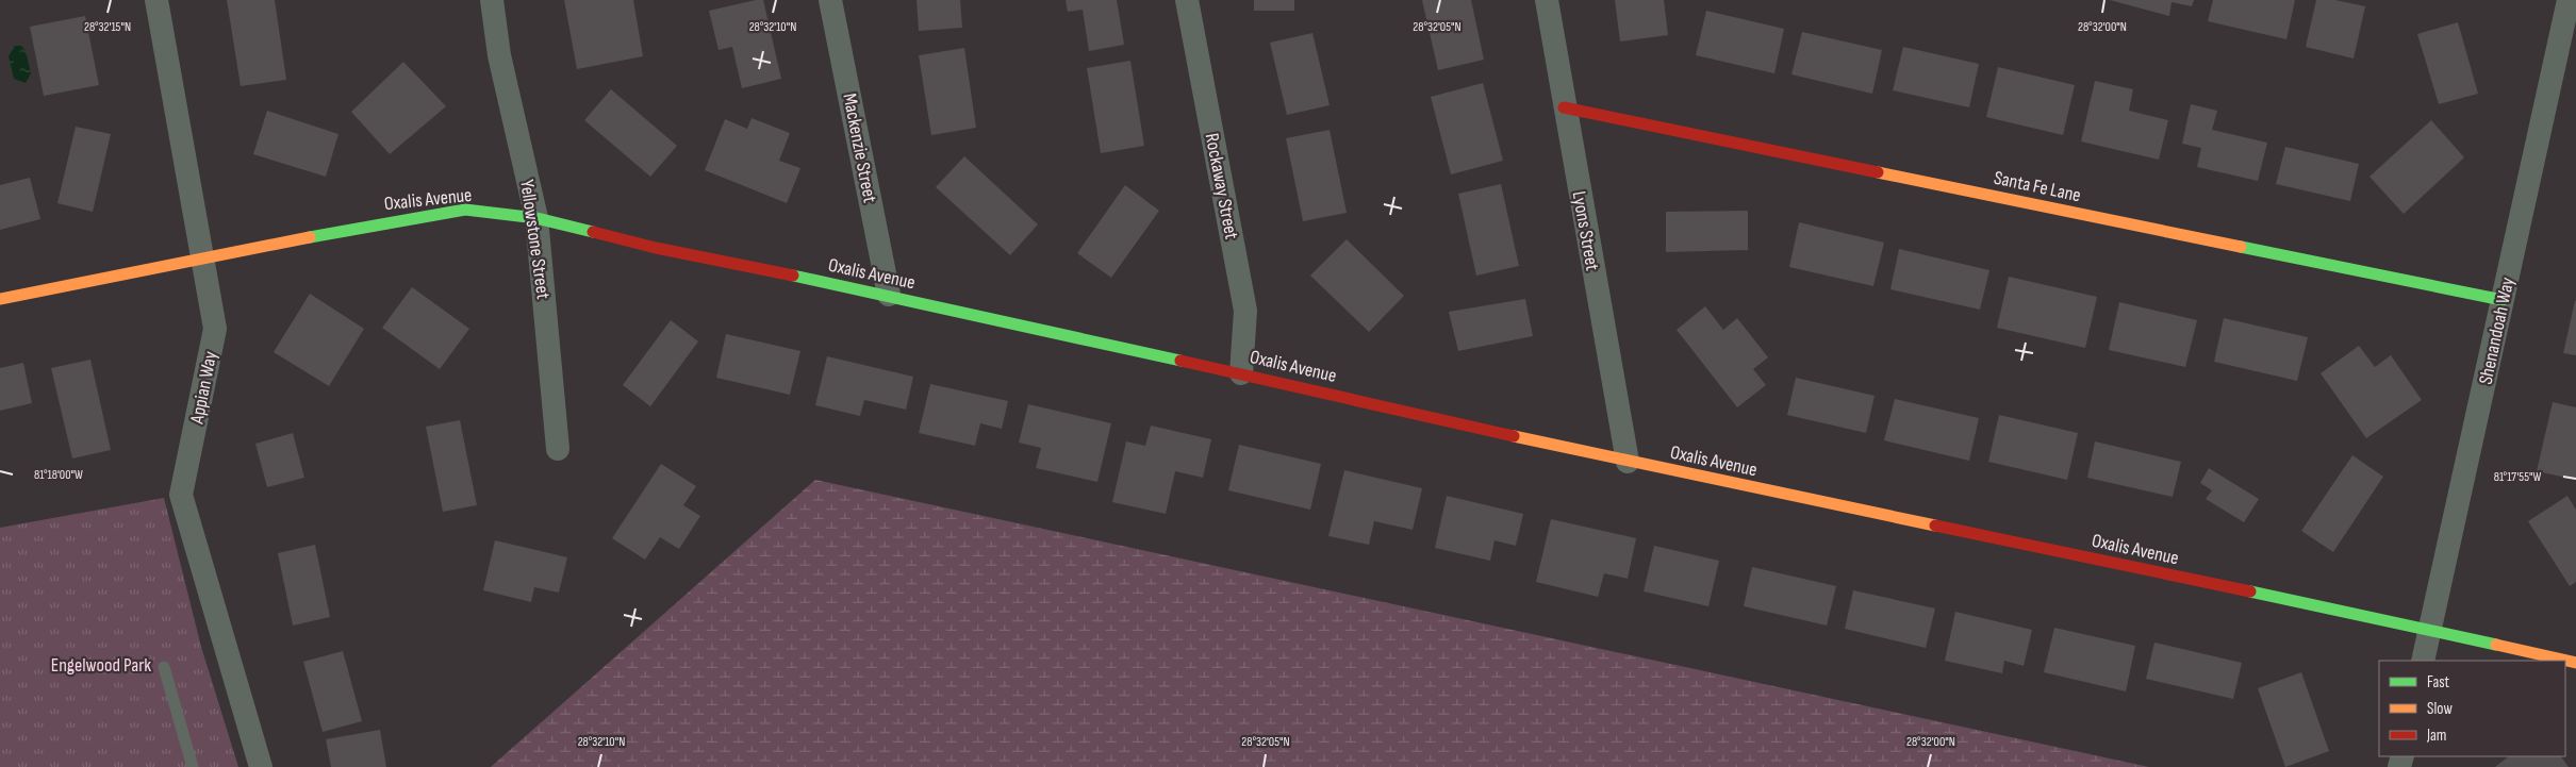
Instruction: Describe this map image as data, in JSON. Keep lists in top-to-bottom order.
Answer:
{
  "streets": {
    "street": [
      "Mackenzie Street",
      "Rockaway Street",
      "Santa Fe Lane",
      "Oxalis Avenue",
      "Lyons Street",
      "Yellowstone Street",
      "Shenandoah Way",
      "Appian Way"
    ]
  },
  "crossings": [
    ["Mackenzie Street", "Oxalis Avenue"],
    ["Rockaway Street", "Oxalis Avenue"],
    ["Santa Fe Lane", "Lyons Street"],
    ["Santa Fe Lane", "Shenandoah Way"],
    ["Oxalis Avenue", "Lyons Street"],
    ["Oxalis Avenue", "Yellowstone Street"],
    ["Oxalis Avenue", "Shenandoah Way"],
    ["Oxalis Avenue", "Appian Way"]
  ],
  "parks": ["Engelwood Park"],
  "legend": ["Fast", "Slow", "Jam"],
  "coordinates": [
    "28°32'15\"N",
    "28°32'10\"N",
    "28°32'05\"N",
    "28°32'00\"N",
    "81°18'00\"W",
    "81°17'55\"W"
  ]
}
